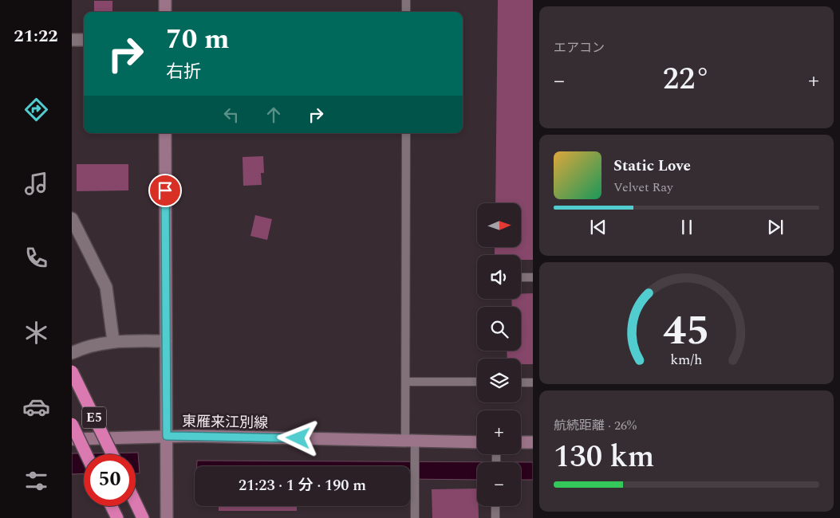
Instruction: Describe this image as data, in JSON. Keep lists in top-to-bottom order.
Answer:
{
  "streets": {
    "highway": ["E5"],
    "street": ["東雁来江別線"]
  },
  "north": "right",
  "page": {
    "tabs": "21:22",
    "tile": [
      "エアコン",
      ["航続距離 · 26%", "130 km"]
    ],
    "turn": ["70 m", "右折"],
    "heat": ["−", "22°", "+"],
    "song": ["Static Love", "Velvet Ray"],
    "map_buttons": ["+", "−"],
    "limit": "50",
    "trip": "21:23 · 1 分 · 190 m",
    "gauge": ["45", "km/h"]
  }
}
